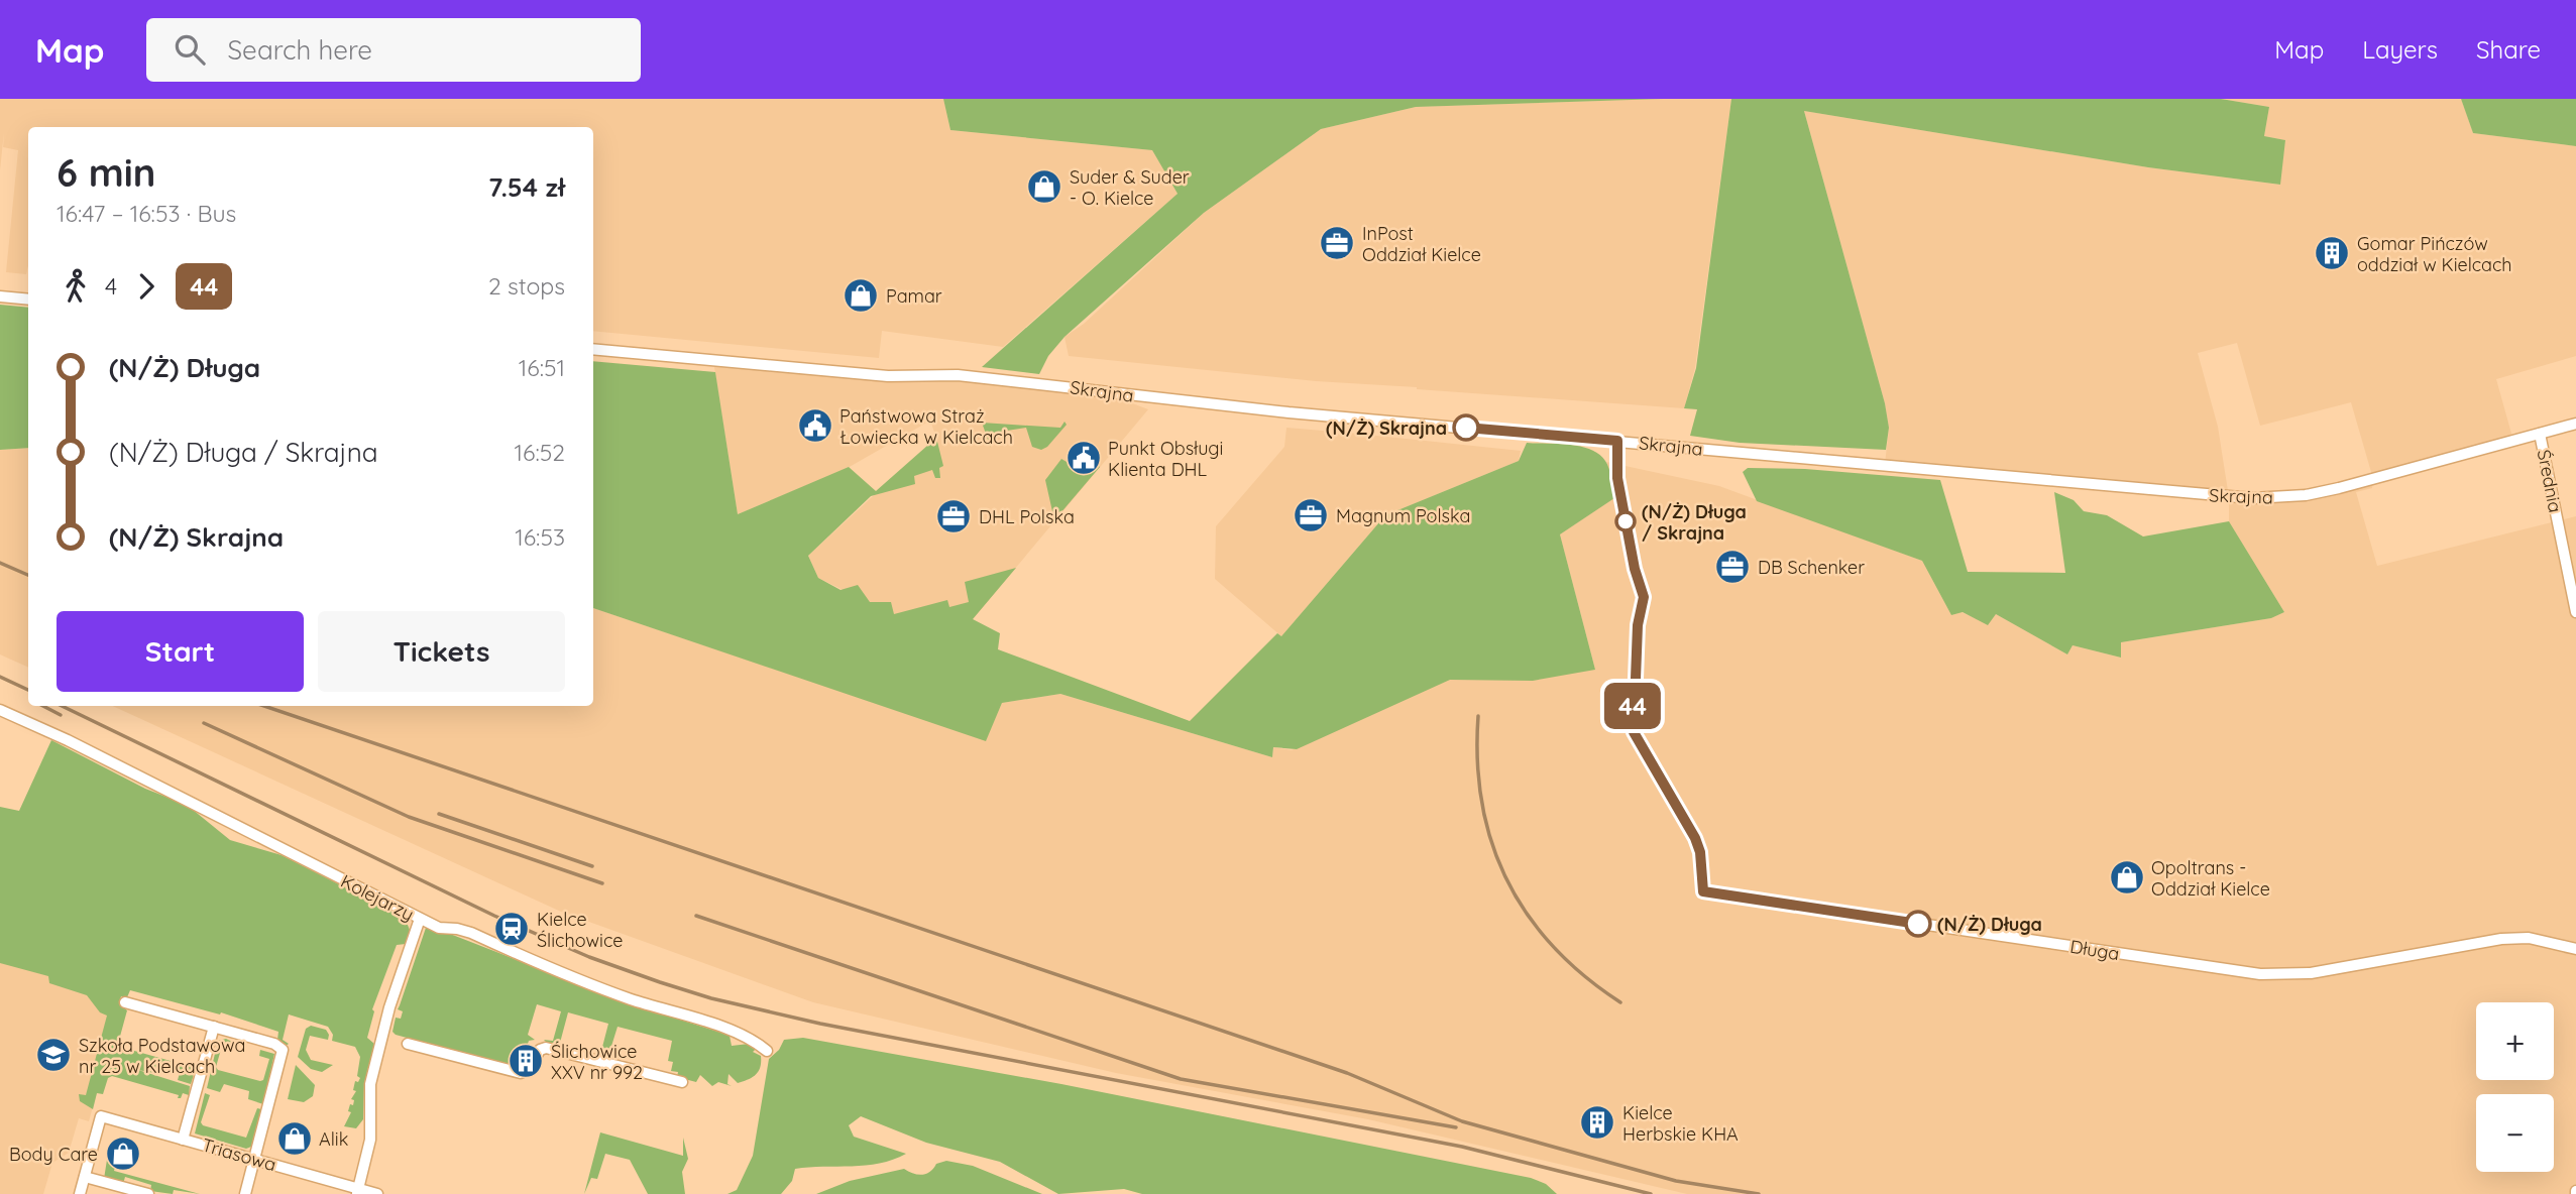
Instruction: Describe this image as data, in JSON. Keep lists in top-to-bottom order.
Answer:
{
  "streets": {
    "street": [
      "Skrajna",
      "Średnia",
      "Kolejarzy",
      "Długa",
      "Triasowa"
    ]
  },
  "crossings": [
    ["Skrajna", "Średnia"],
    ["Skrajna", "Długa"]
  ],
  "places": {
    "shop": [
      "Suder & Suder - O. Kielce",
      "Pamar",
      "Opoltrans - Oddział Kielce",
      "Alik",
      "Body Care"
    ],
    "office": [
      "InPost Oddział Kielce",
      "Magnum Polska",
      "DHL Polska",
      "DB Schenker"
    ],
    "building": ["Gomar Pińczów oddział w Kielcach", "Ślichowice XXV nr 992", "Kielce Herbskie KHA"],
    "public building": ["Państwowa Straż Łowiecka w Kielcach", "Punkt Obsługi Klienta DHL"],
    "other": ["(N/Ż) Skrajna", "(N/Ż) Długa / Skrajna", "(N/Ż) Długa"],
    "station": ["Kielce Ślichowice"],
    "school or university": ["Szkoła Podstawowa nr 25 w Kielcach"]
  },
  "lines": ["bus line 44"],
  "page": {
    "header": "Map",
    "search": "Search here",
    "nav": ["Map", "Layers", "Share"],
    "on_map": "44",
    "heading": ["6 min", "16:47 – 16:53 · Bus", "7.54 zł"],
    "legs": ["4", "44", "2 stops"],
    "list": [
      {
        "name": "(N/Ż) Długa",
        "value": "16:51"
      },
      {
        "name": "(N/Ż) Długa / Skrajna",
        "value": "16:52"
      },
      {
        "name": "(N/Ż) Skrajna",
        "value": "16:53"
      }
    ],
    "buttons": ["Start", "Tickets"],
    "map_buttons": ["+", "−"]
  }
}
